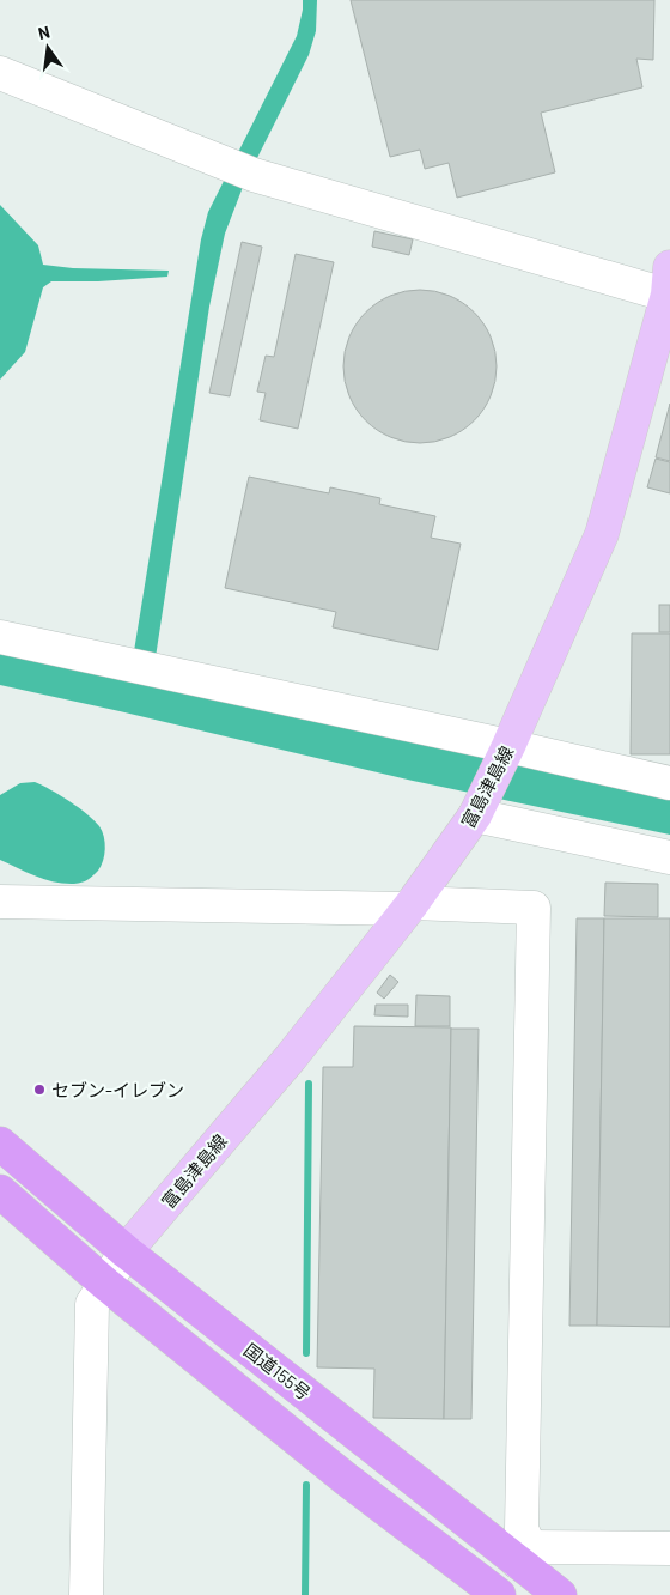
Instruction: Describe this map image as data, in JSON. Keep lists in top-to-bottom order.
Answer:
{
  "streets": {
    "highway": ["国道155号"],
    "main road": ["富島津島線"]
  },
  "crossings": [
    ["富島津島線", "国道155号"]
  ],
  "places": ["セブン-イレブン"],
  "north": "top"
}
